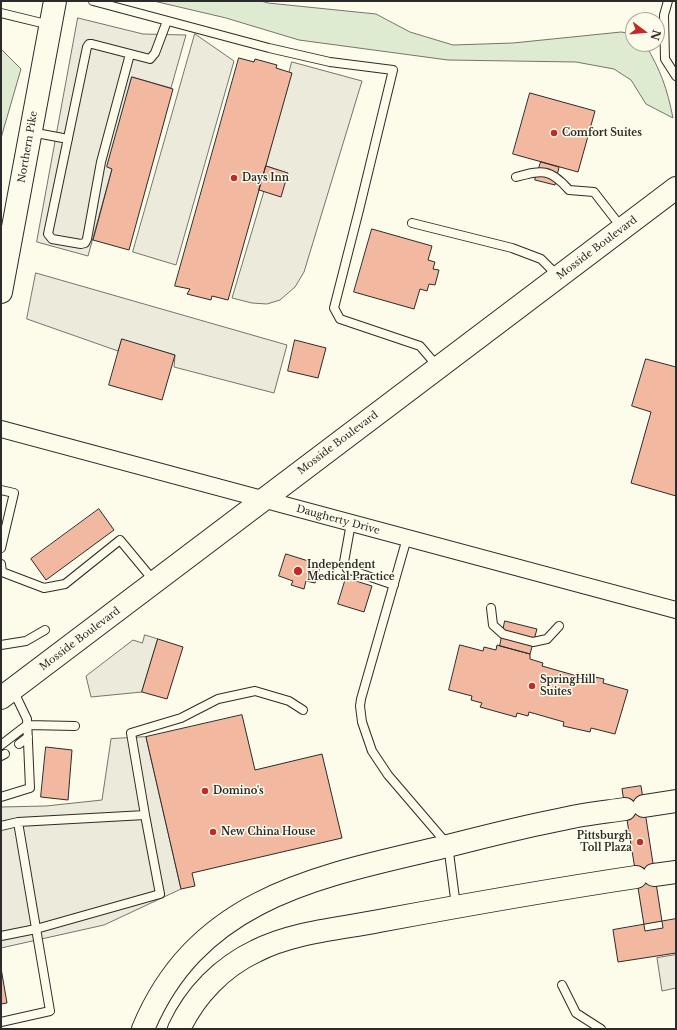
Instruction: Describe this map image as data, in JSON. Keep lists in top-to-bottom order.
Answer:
{
  "streets": {
    "main road": ["Northern Pike", "Mosside Boulevard"],
    "street": ["Daugherty Drive"]
  },
  "crossings": [
    ["Mosside Boulevard", "Daugherty Drive"]
  ],
  "places": [
    "Comfort Suites",
    "Days Inn",
    "Independent Medical Practice",
    "SpringHill Suites",
    "Domino's",
    "New China House",
    "Pittsburgh Toll Plaza"
  ],
  "north": "right"
}
